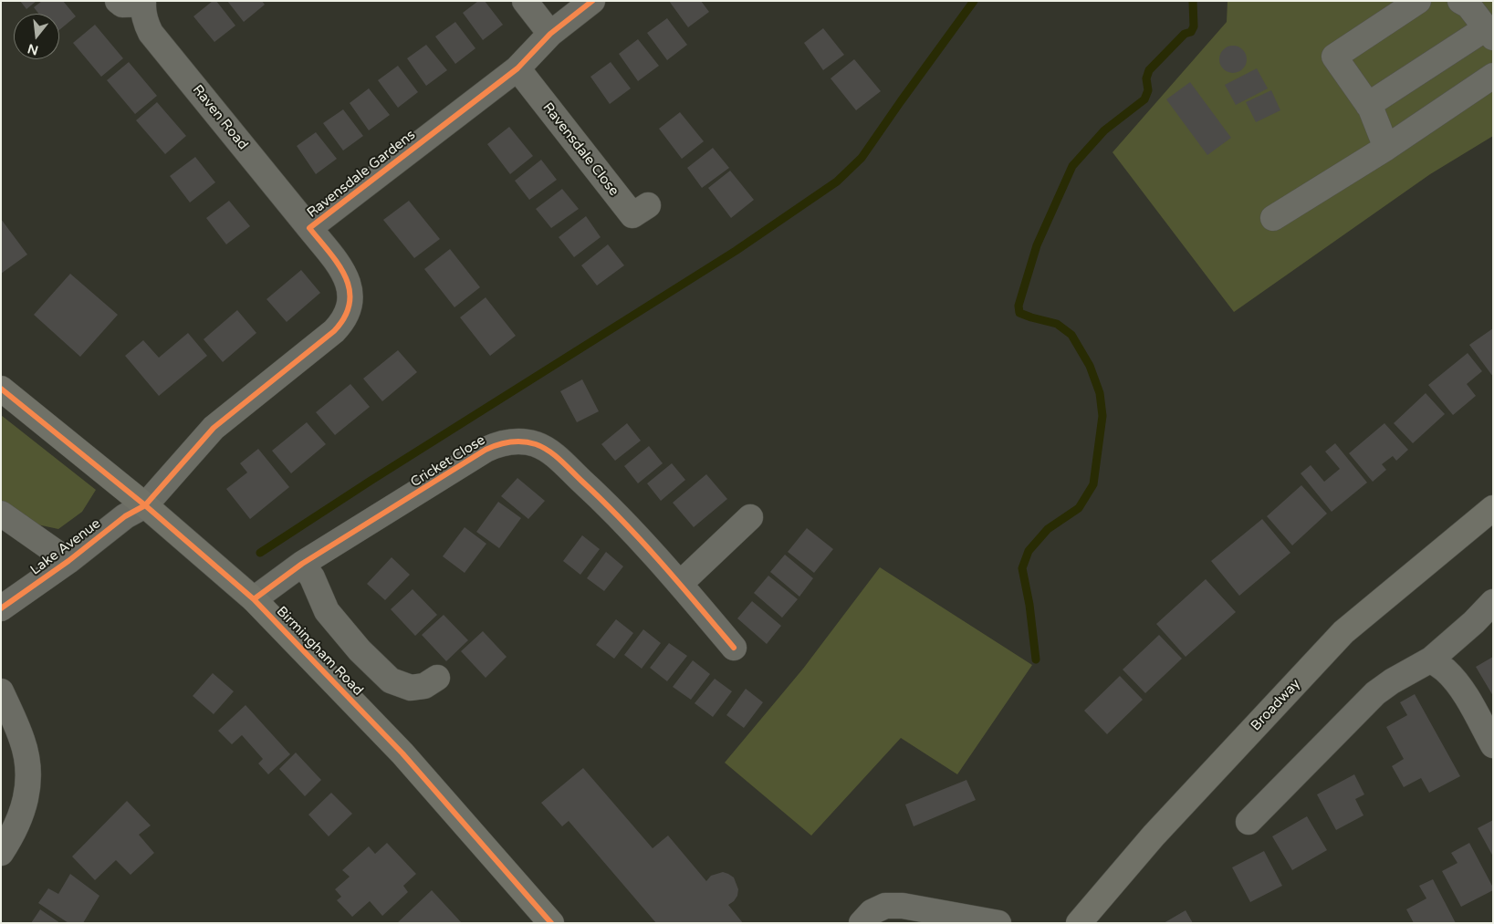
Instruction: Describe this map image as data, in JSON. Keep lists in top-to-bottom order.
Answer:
{
  "streets": {
    "highway": ["Birmingham Road", "Broadway"],
    "street": [
      "Raven Road",
      "Ravensdale Close",
      "Ravensdale Gardens",
      "Cricket Close",
      "Lake Avenue"
    ]
  },
  "crossings": [
    ["Raven Road", "Ravensdale Gardens"],
    ["Ravensdale Close", "Ravensdale Gardens"],
    ["Ravensdale Gardens", "Lake Avenue"],
    ["Ravensdale Gardens", "Birmingham Road"],
    ["Cricket Close", "Birmingham Road"],
    ["Lake Avenue", "Birmingham Road"]
  ],
  "north": "bottom"
}
